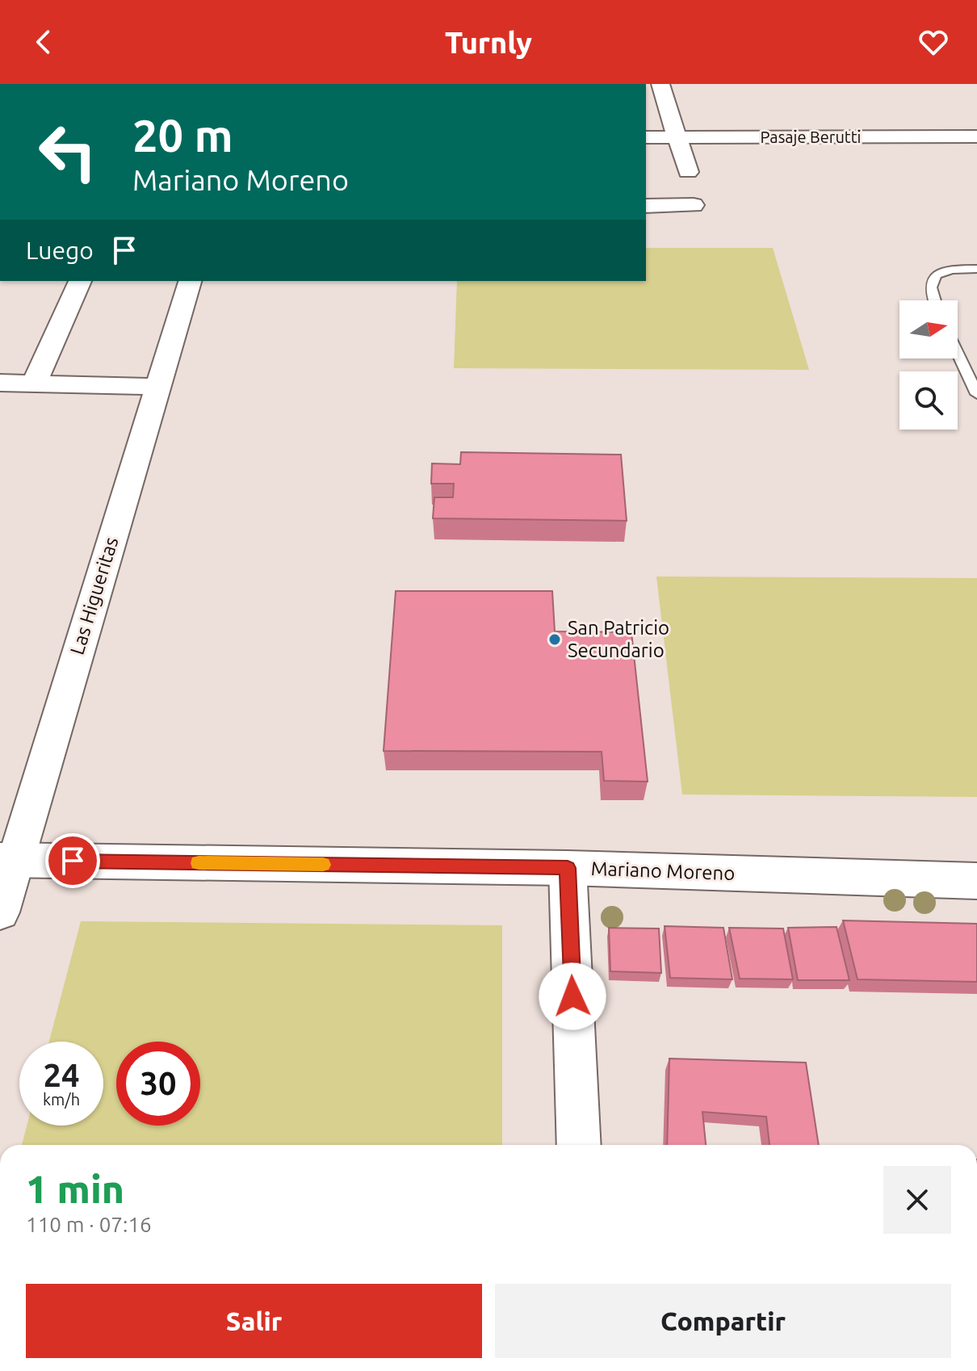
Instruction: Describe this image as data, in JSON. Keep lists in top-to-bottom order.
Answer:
{
  "streets": {
    "street": ["Pasaje Berutti", "Las Higueritas", "Mariano Moreno"]
  },
  "crossings": [
    ["Las Higueritas", "Mariano Moreno"]
  ],
  "places": ["San Patricio Secundario"],
  "north": "right",
  "page": {
    "header": "Turnly",
    "turn": ["20 m", "Mariano Moreno"],
    "then": "Luego",
    "speed": "24 km/h",
    "limit": "30",
    "heading": ["1 min", "110 m · 07:16"],
    "buttons": ["Salir", "Compartir"]
  }
}
